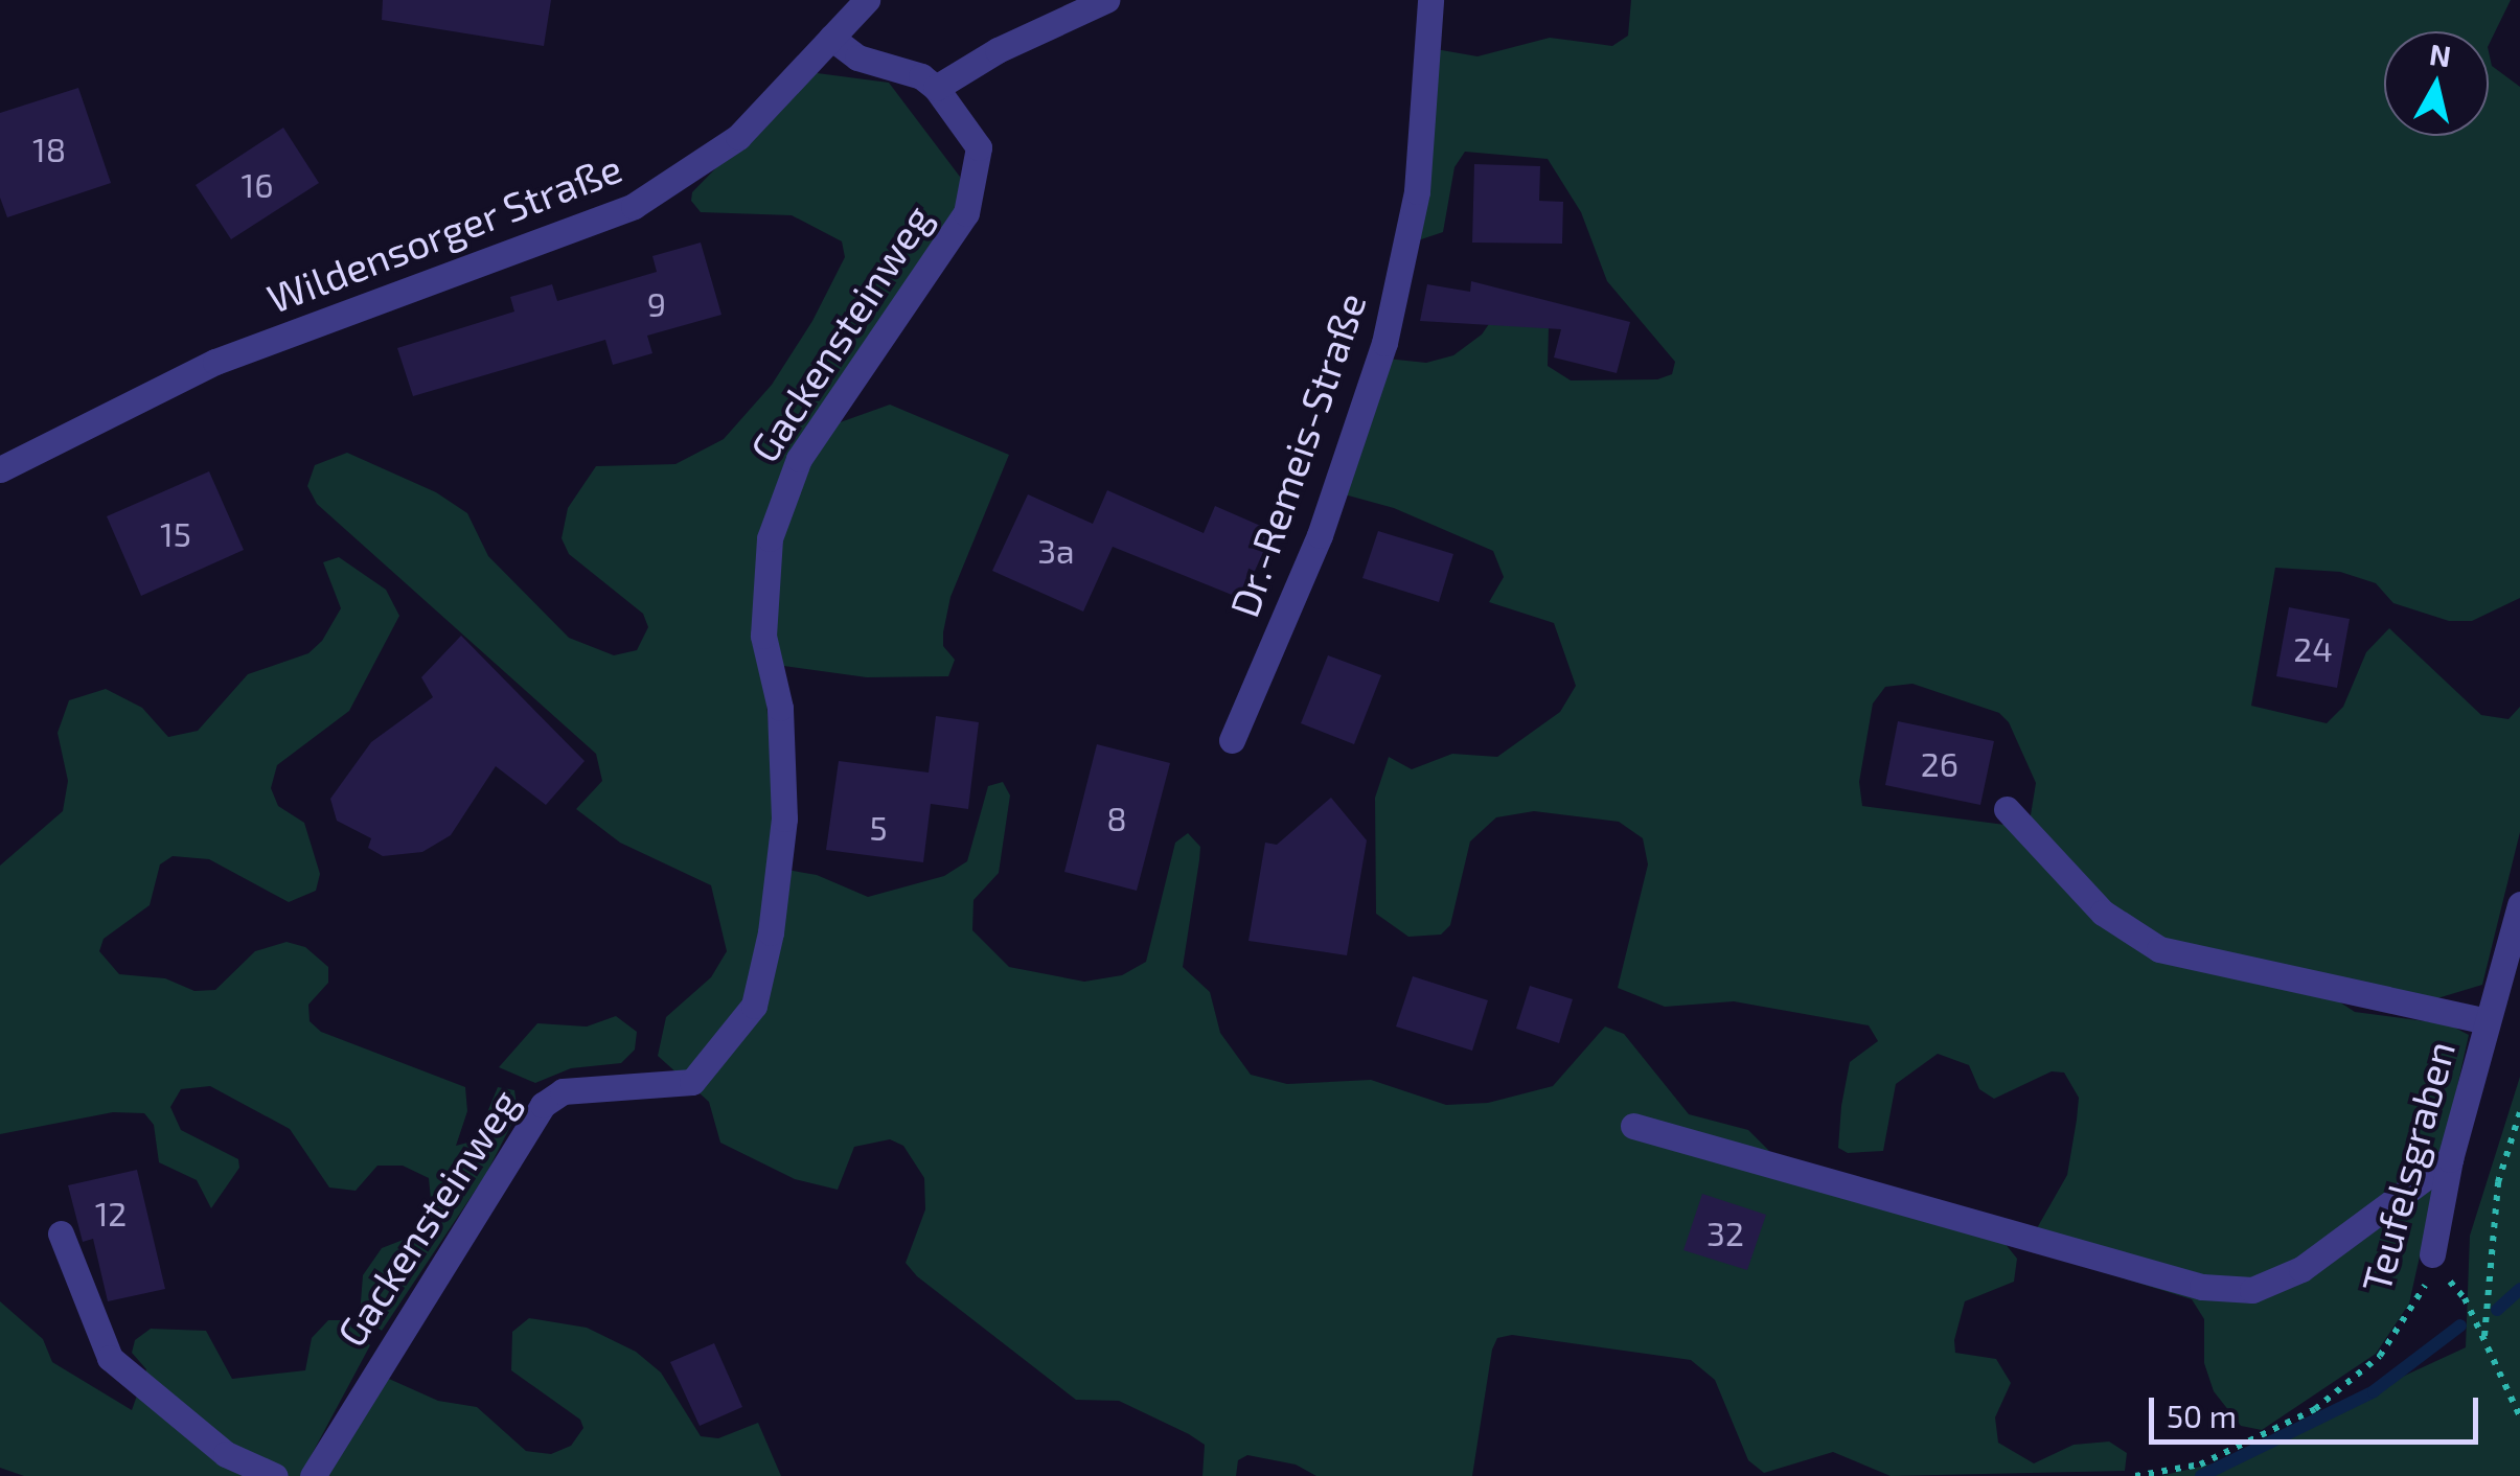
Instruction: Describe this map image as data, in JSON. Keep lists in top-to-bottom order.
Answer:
{
  "streets": {
    "street": [
      "Wildensorger Straße",
      "Gackensteinweg",
      "Dr.-Remeis-Straße",
      "Teufelsgraben"
    ]
  },
  "house_numbers": [
    "18",
    "16",
    "9",
    "15",
    "3a",
    "24",
    "26",
    "8",
    "5",
    "12",
    "32"
  ],
  "scale_bar": "50 m",
  "north": "top"
}
